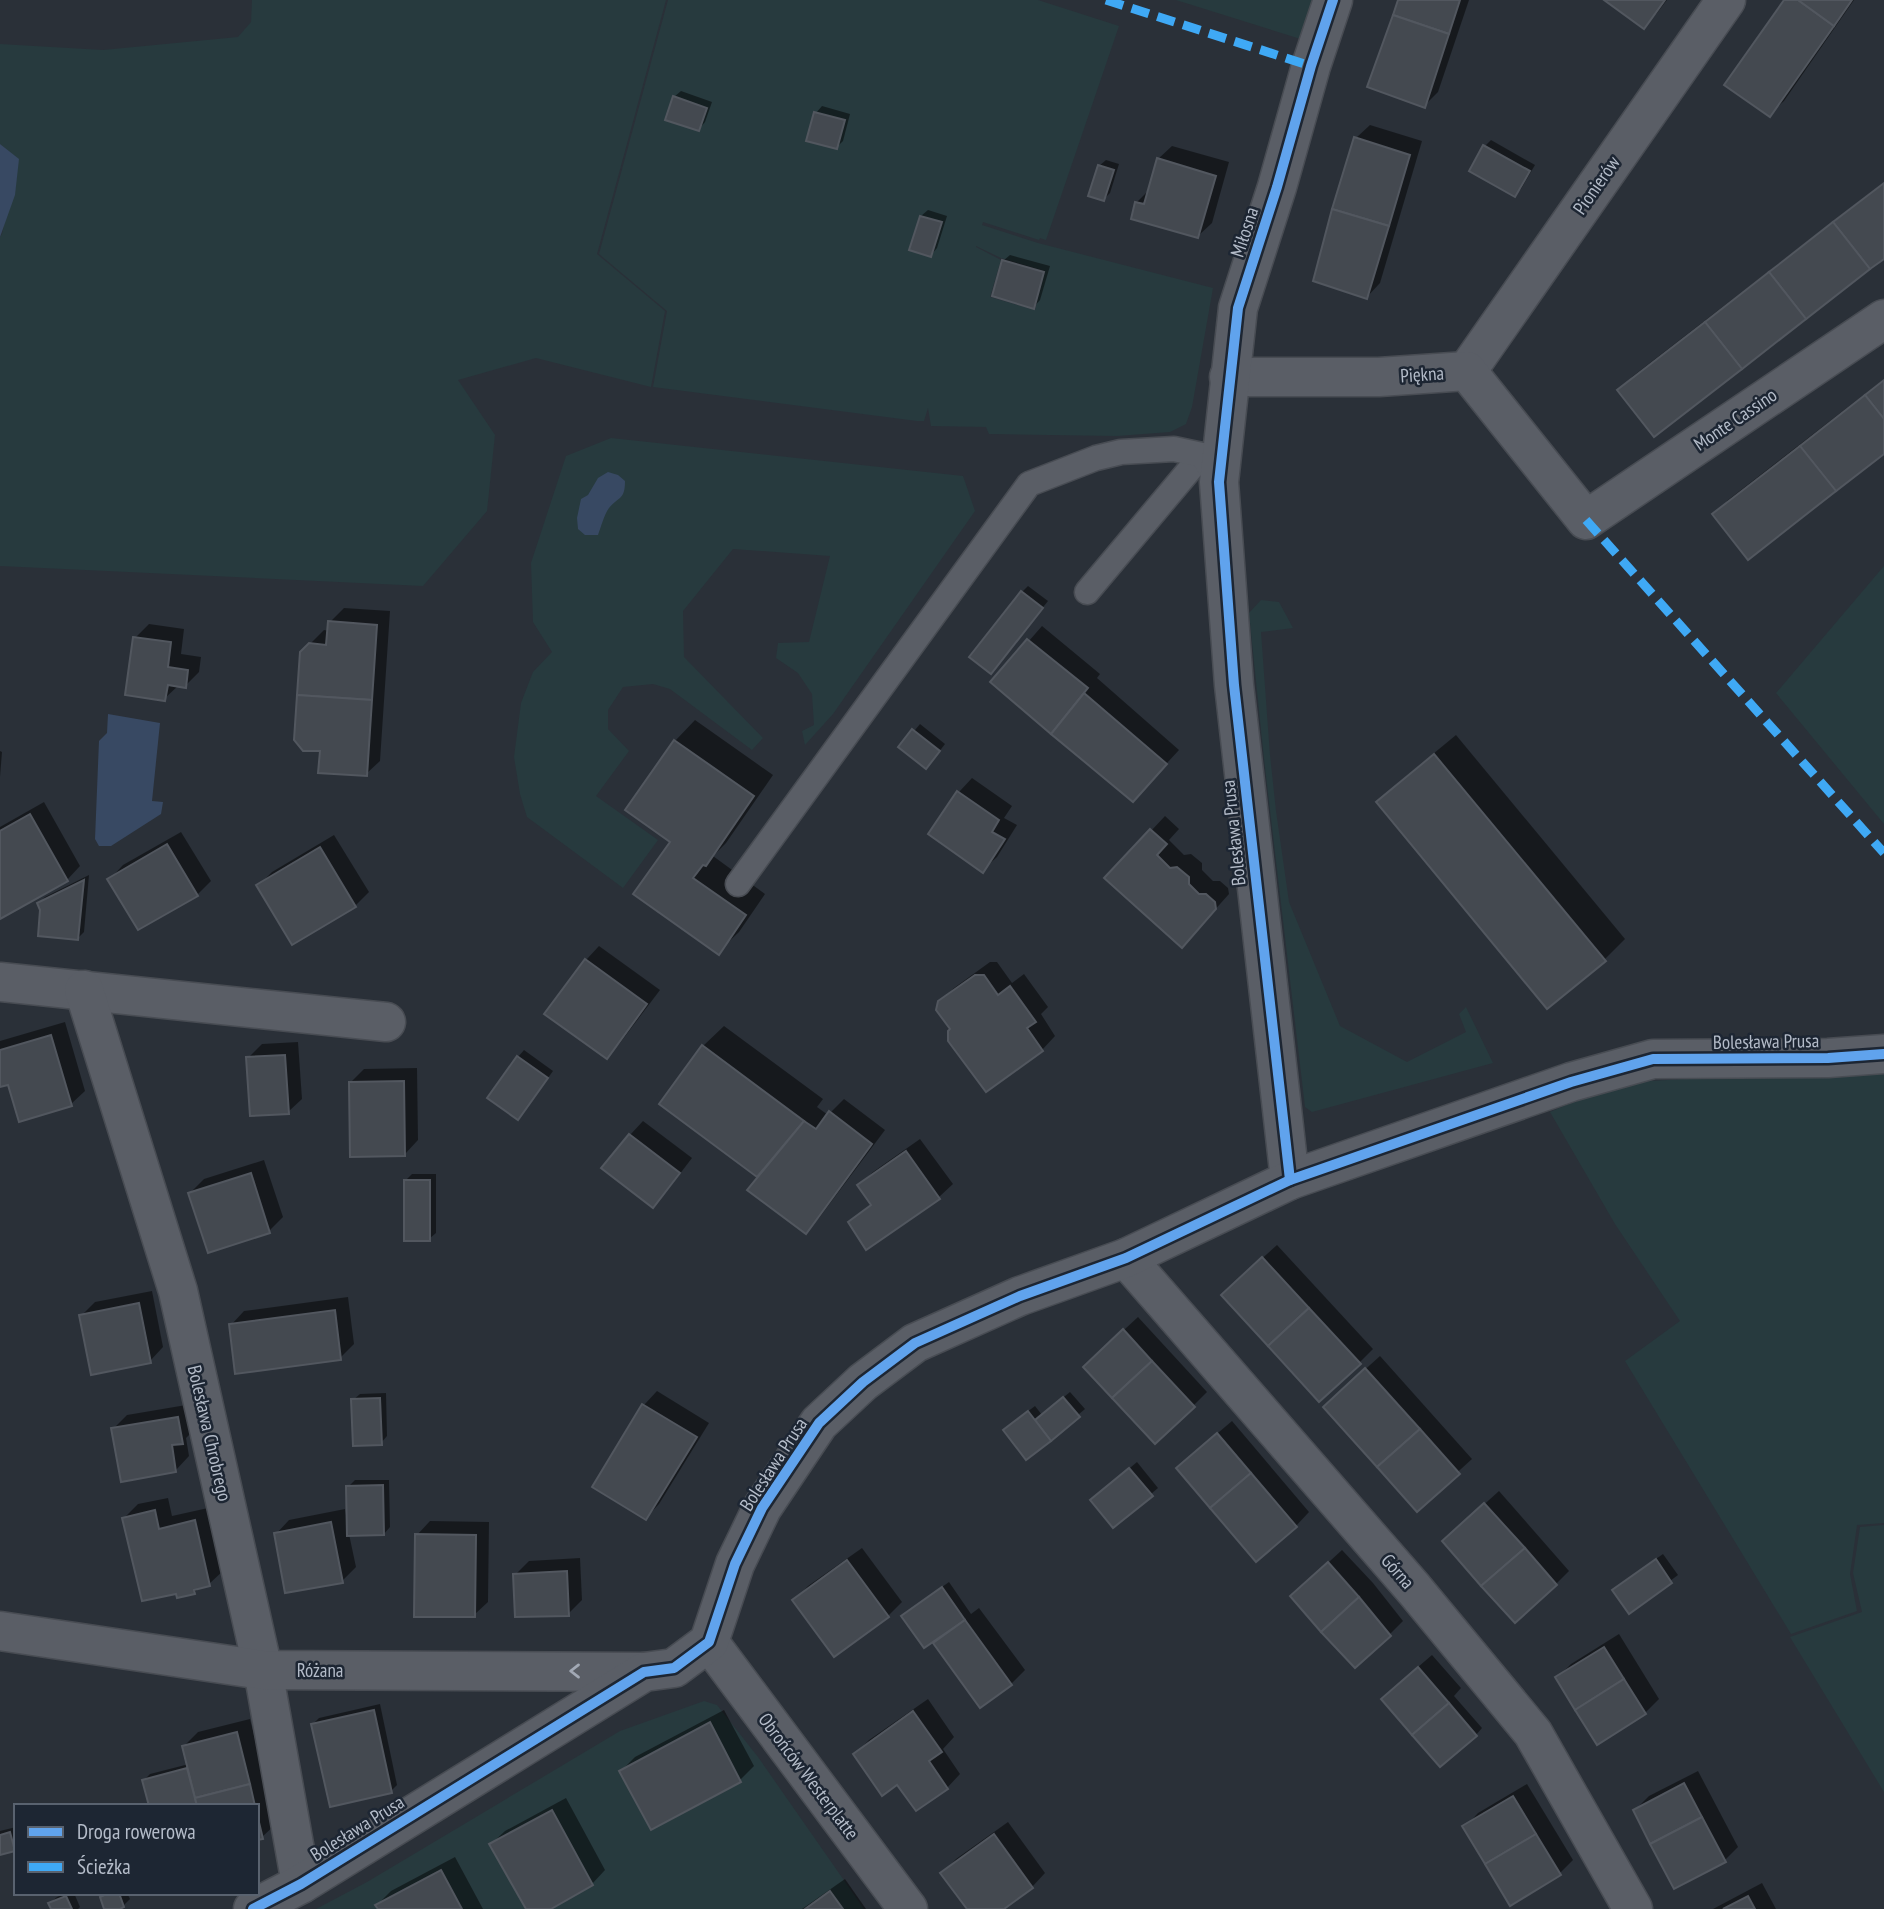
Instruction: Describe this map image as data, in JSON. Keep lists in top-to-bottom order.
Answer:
{
  "streets": {
    "street": [
      "Pionierów",
      "Miłosna",
      "Piękna",
      "Monte Cassino",
      "Bolesława Prusa",
      "Bolesława Chrobrego",
      "Górna",
      "Różana",
      "Obrońców Westerplatte"
    ]
  },
  "crossings": [
    ["Pionierów", "Piękna"],
    ["Miłosna", "Piękna"],
    ["Miłosna", "Bolesława Prusa"],
    ["Piękna", "Monte Cassino"],
    ["Bolesława Prusa", "Bolesława Chrobrego"],
    ["Bolesława Prusa", "Górna"],
    ["Bolesława Prusa", "Różana"],
    ["Bolesława Prusa", "Obrońców Westerplatte"],
    ["Bolesława Chrobrego", "Różana"]
  ],
  "one_way": ["Różana"],
  "legend": ["Droga rowerowa", "Ścieżka"]
}
